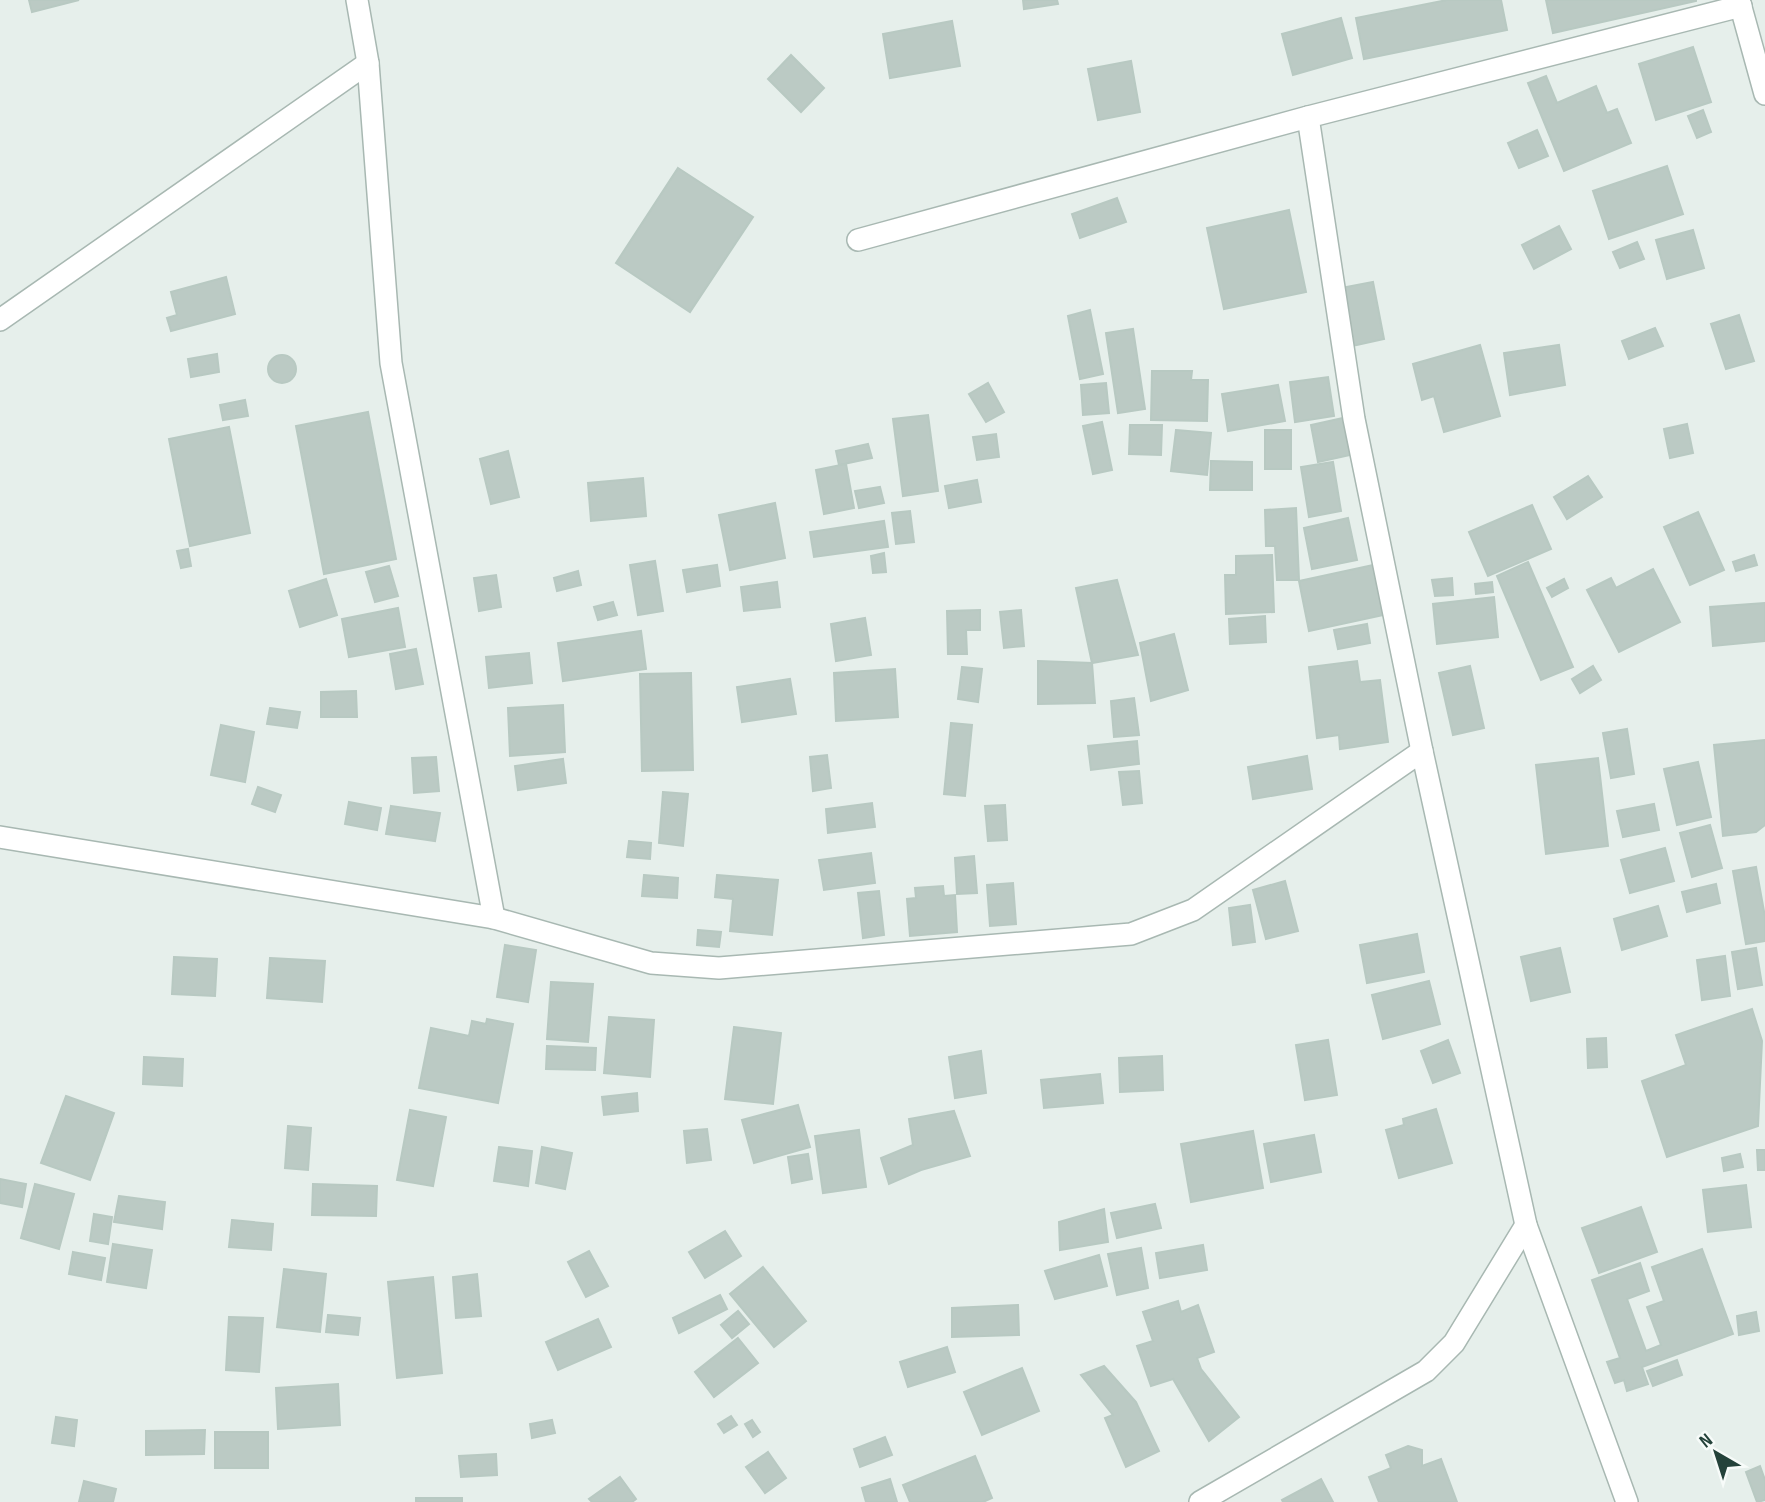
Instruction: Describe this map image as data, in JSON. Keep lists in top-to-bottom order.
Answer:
{
  "north": "top left"
}
